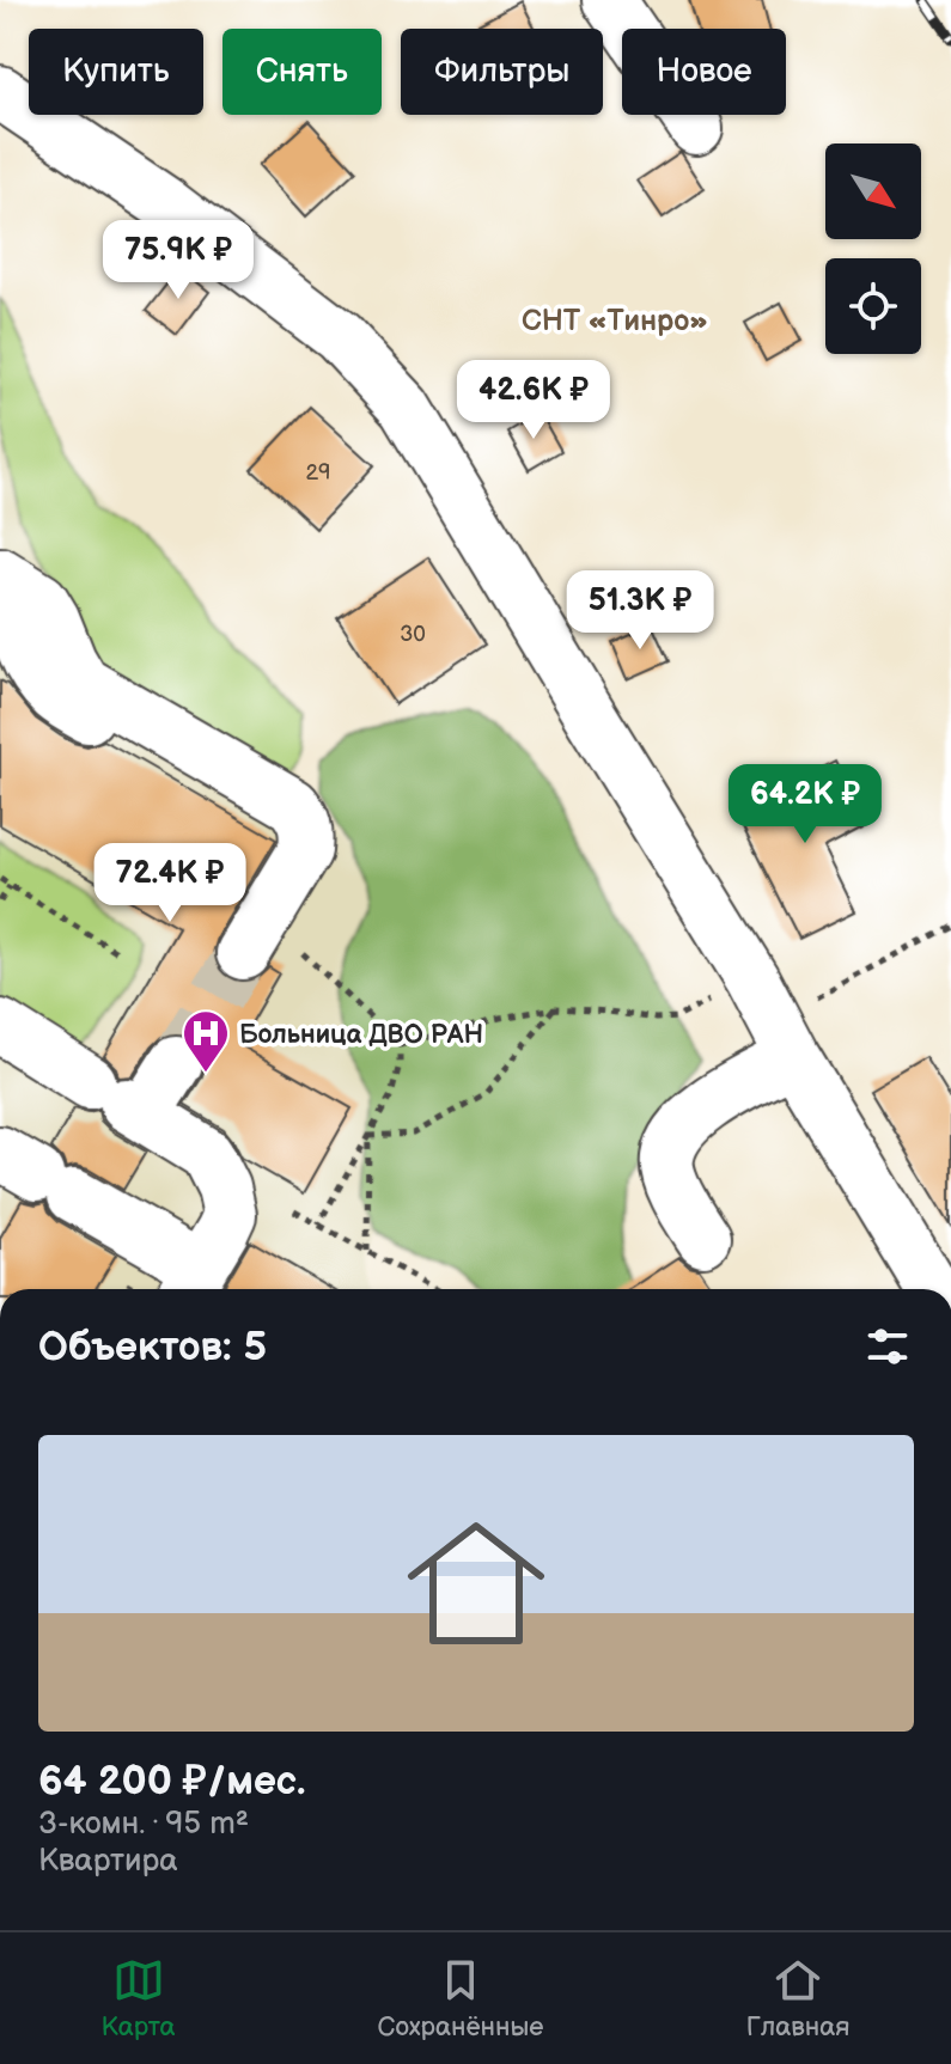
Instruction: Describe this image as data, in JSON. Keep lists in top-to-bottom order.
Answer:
{
  "districts": ["СНТ «Тинро»"],
  "places": {
    "hospital": ["Больница ДВО РАН"]
  },
  "house_numbers": ["29", "30"],
  "north": "bottom right",
  "page": {
    "chip": [
      "Купить",
      "Снять",
      "Фильтры",
      "Новое"
    ],
    "price": [
      "75.9K ₽",
      "42.6K ₽",
      "51.3K ₽",
      "64.2K ₽",
      "72.4K ₽"
    ],
    "heading": "Объектов: 5",
    "list": [
      {
        "name": "64 200 ₽/мес.",
        "note": "3-комн. · 95 m² · Квартира"
      }
    ],
    "tabs": ["Карта", "Сохранённые", "Главная"]
  }
}
